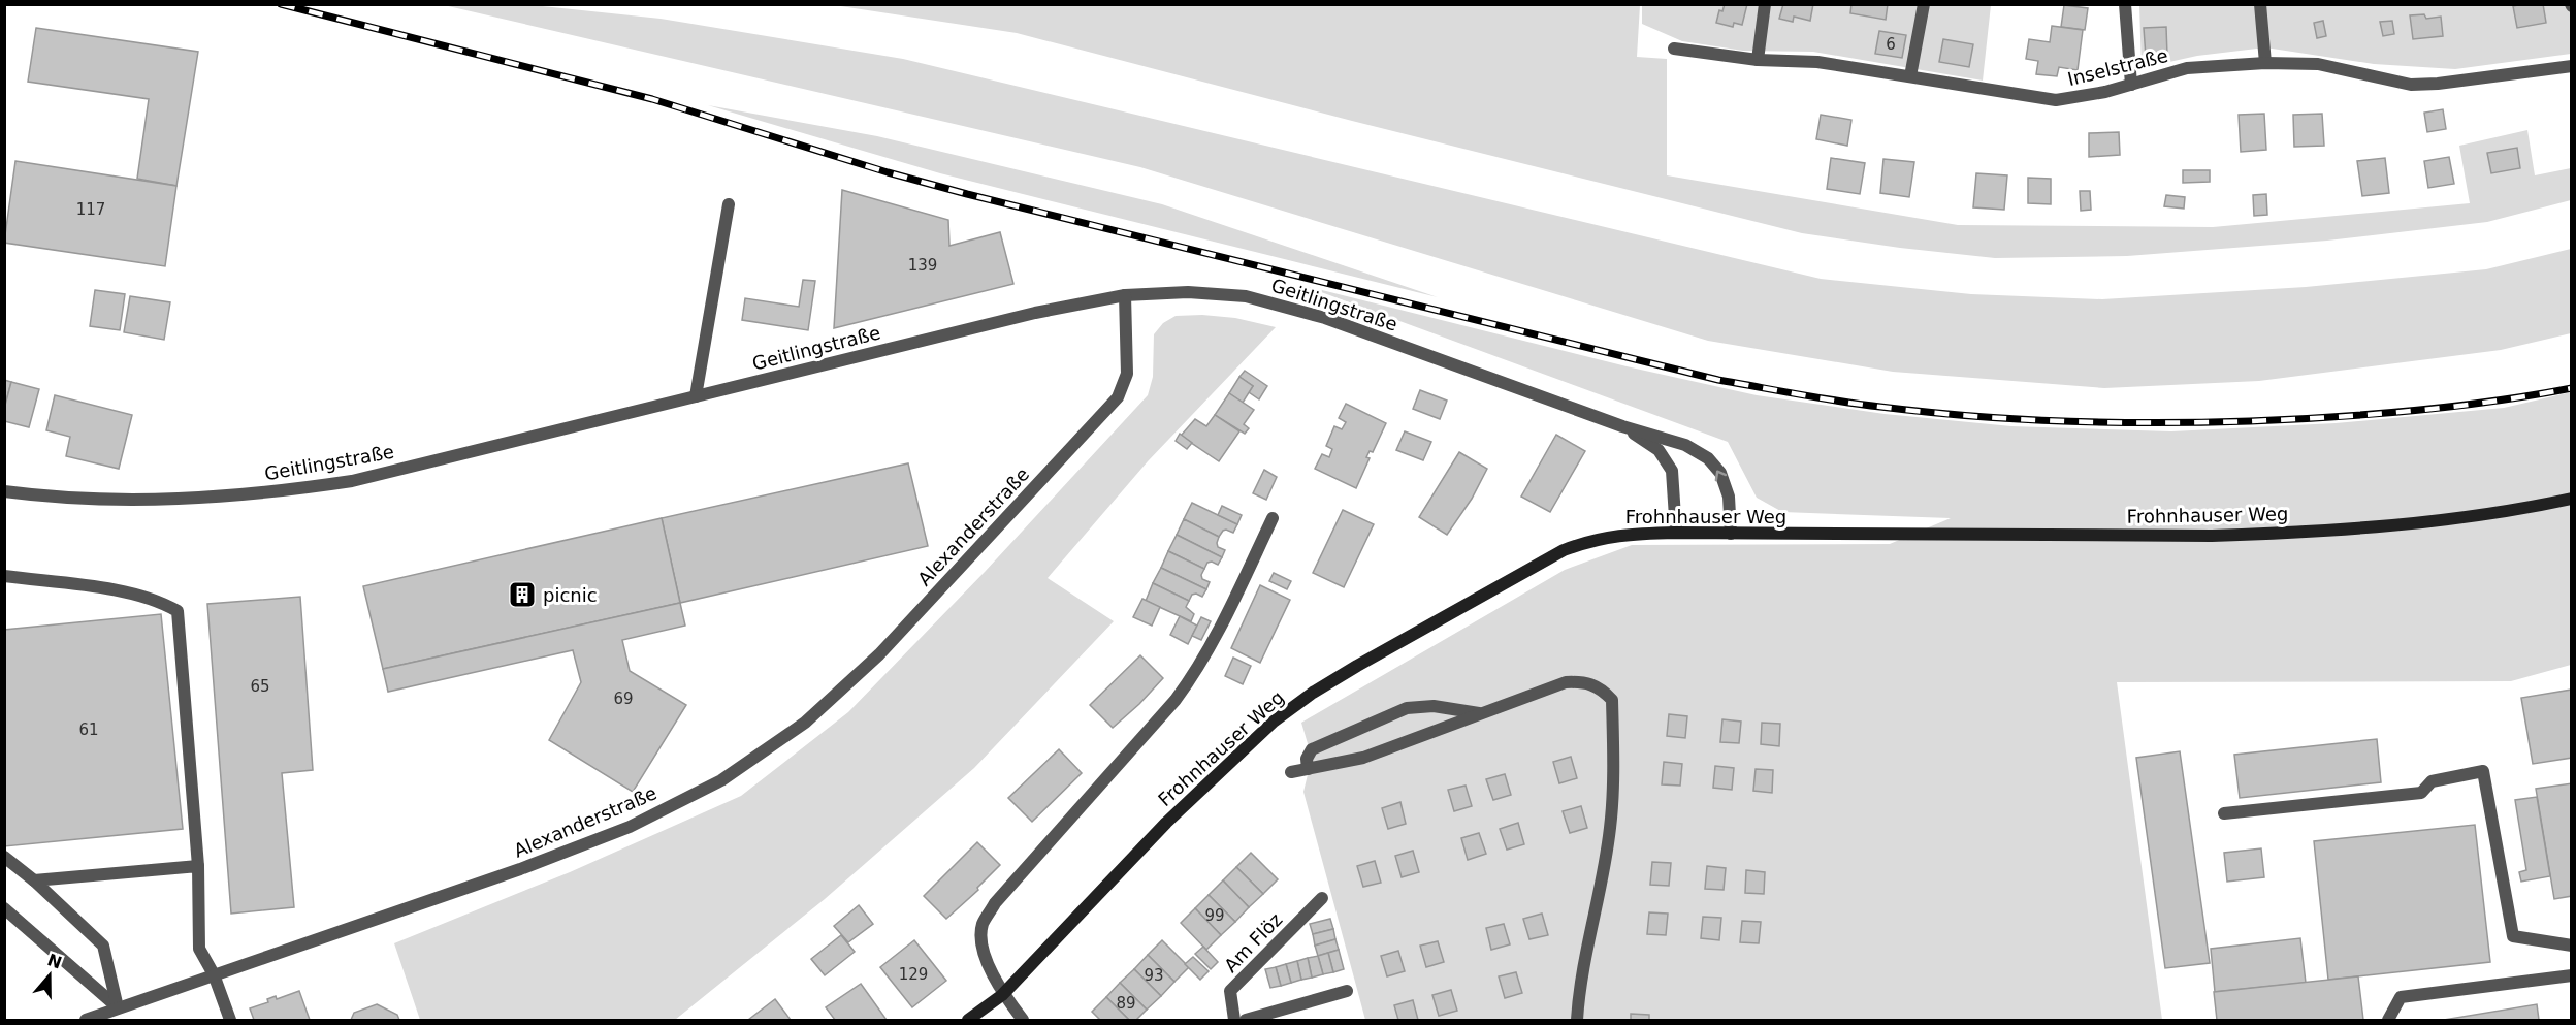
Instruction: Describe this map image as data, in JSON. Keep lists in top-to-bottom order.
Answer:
{
  "streets": {
    "main road": ["Frohnhauser Weg"],
    "street": [
      "Inselstraße",
      "Geitlingstraße",
      "Alexanderstraße",
      "Am Flöz"
    ]
  },
  "crossings": [
    ["Geitlingstraße", "Frohnhauser Weg"],
    ["Geitlingstraße", "Alexanderstraße"]
  ],
  "places": {
    "building": ["picnic"]
  },
  "house_numbers": [
    "6",
    "117",
    "139",
    "65",
    "69",
    "61",
    "99",
    "129",
    "93",
    "89"
  ],
  "north": "top"
}
